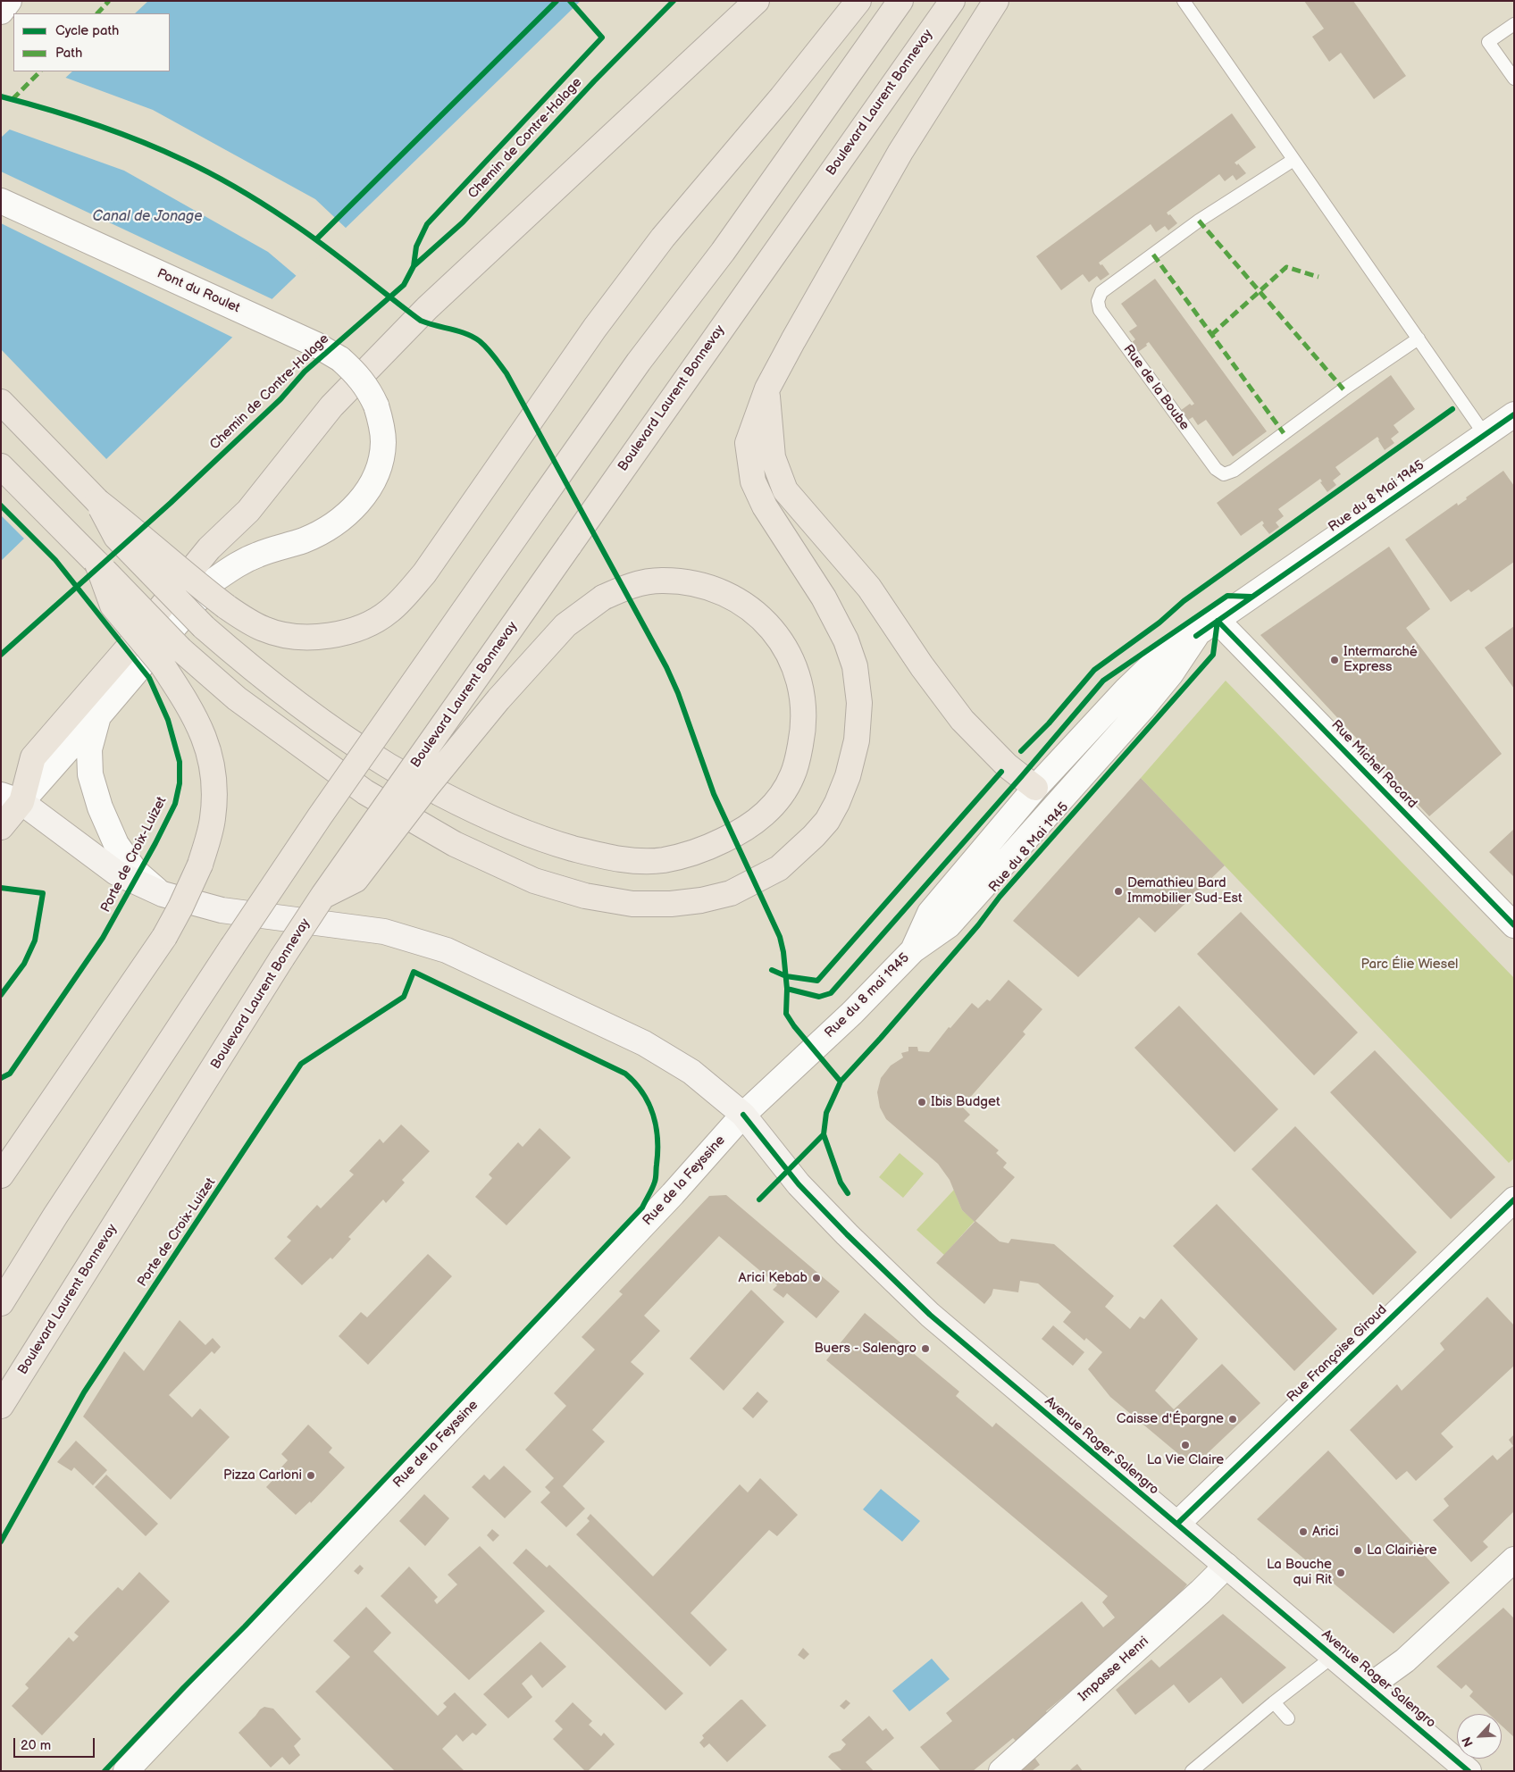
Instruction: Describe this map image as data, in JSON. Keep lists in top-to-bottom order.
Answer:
{
  "streets": {
    "highway": ["Boulevard Laurent Bonnevay"],
    "main road": ["Avenue Roger Salengro"],
    "street": [
      "Pont du Roulet",
      "Rue du 8 Mai 1945",
      "Rue Michel Rocard",
      "Rue du 8 mai 1945",
      "Rue de la Feyssine",
      "Rue Françoise Giroud",
      "Impasse Henri"
    ],
    "lane": ["Rue de la Boube"],
    "cycle path": ["Chemin de Contre-Halage", "Porte de Croix-Luizet"]
  },
  "crossings": [
    ["Rue du 8 Mai 1945", "Rue Michel Rocard"],
    ["Rue du 8 Mai 1945", "Rue du 8 mai 1945"],
    ["Rue du 8 mai 1945", "Rue de la Feyssine"],
    ["Rue du 8 mai 1945", "Avenue Roger Salengro"],
    ["Rue de la Feyssine", "Avenue Roger Salengro"],
    ["Rue Françoise Giroud", "Avenue Roger Salengro"],
    ["Avenue Roger Salengro", "Impasse Henri"]
  ],
  "water": ["Canal de Jonage"],
  "parks": ["Parc Élie Wiesel"],
  "places": [
    "Intermarché Express",
    "Demathieu Bard Immobilier Sud-Est",
    "Ibis Budget",
    "Arici Kebab",
    "Buers - Salengro",
    "Caisse d'Épargne",
    "La Vie Claire",
    "Pizza Carloni",
    "Arici",
    "La Clairière",
    "La Bouche qui Rit"
  ],
  "legend": ["Cycle path", "Path"],
  "scale_bar": "20 m",
  "north": "bottom left"
}
